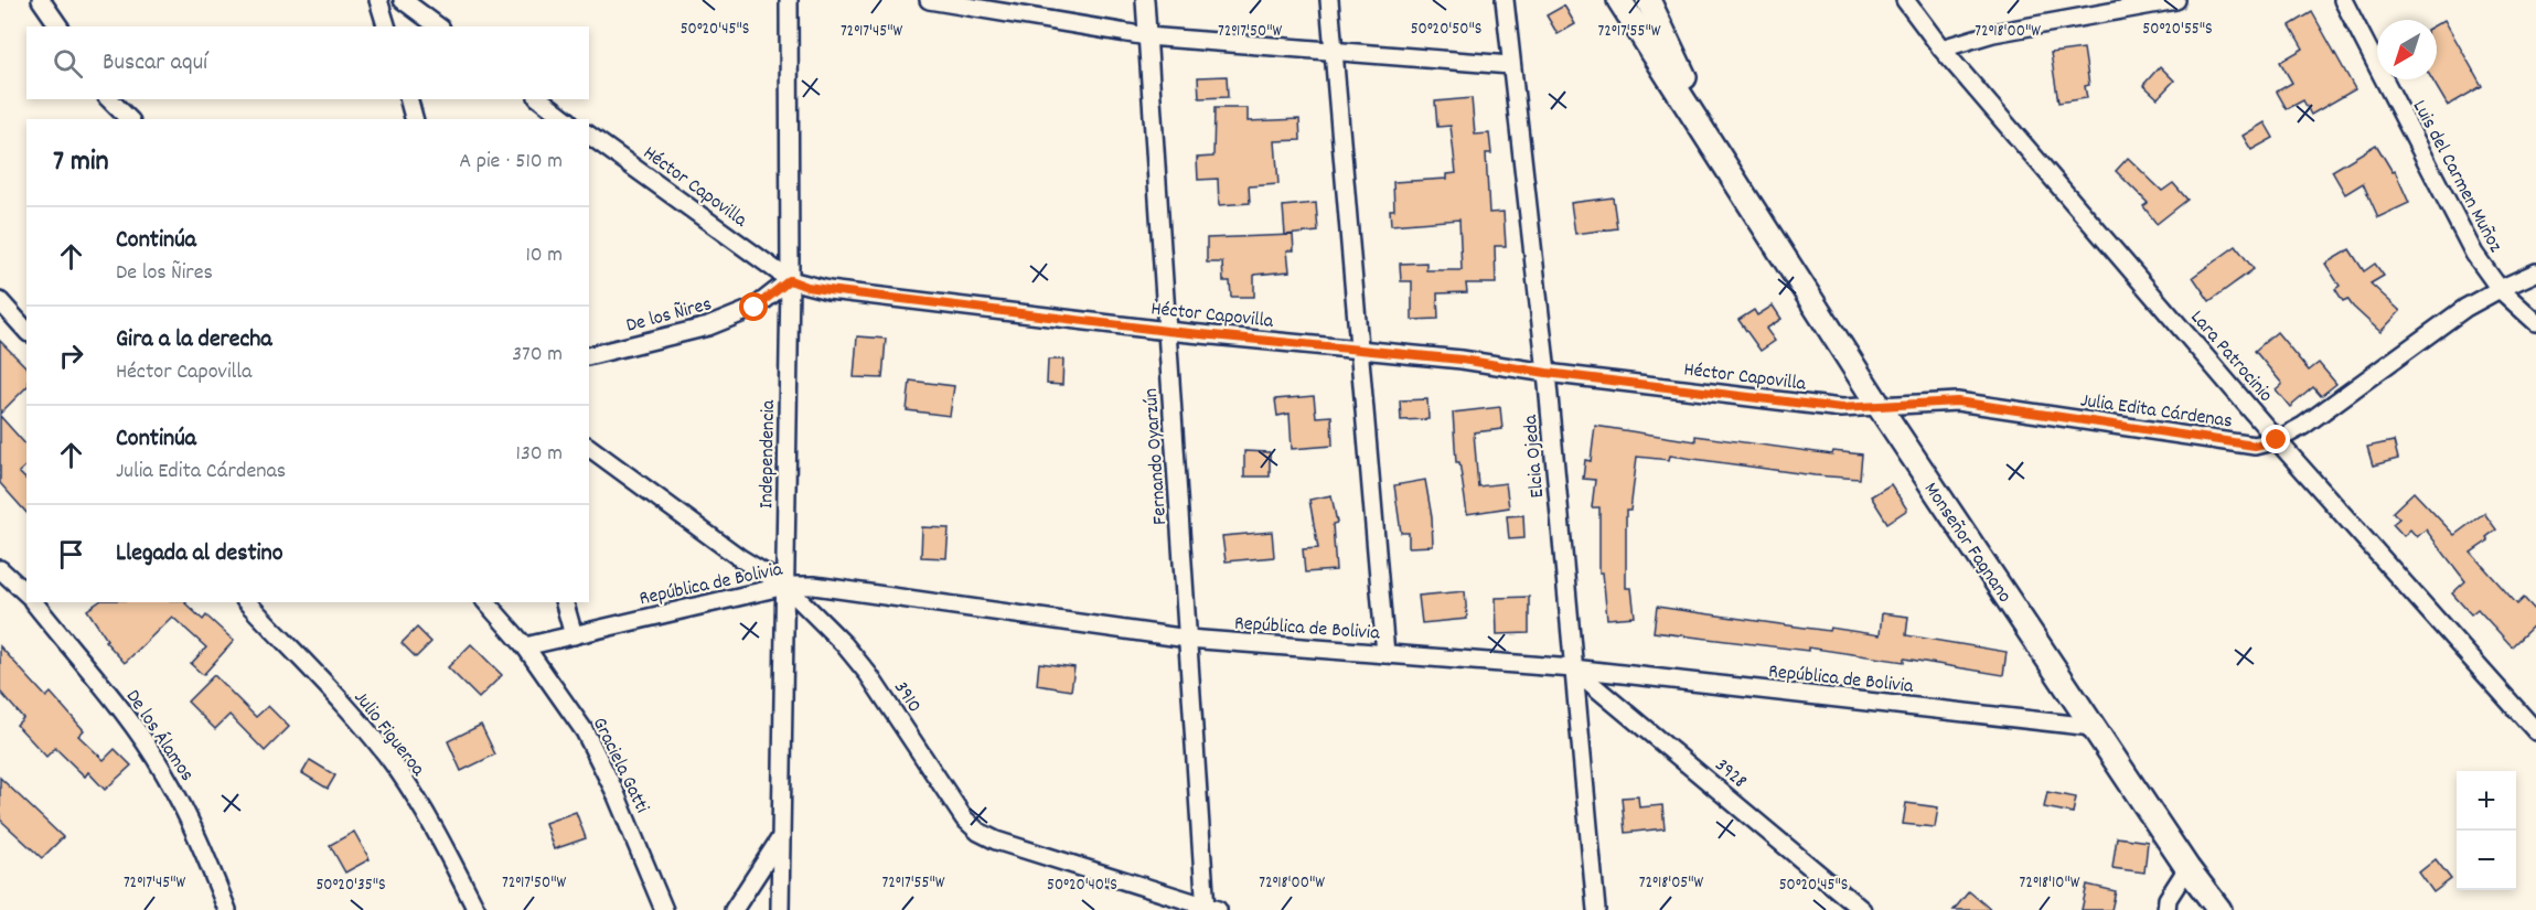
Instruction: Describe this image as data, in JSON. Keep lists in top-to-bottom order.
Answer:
{
  "streets": {
    "street": [
      "Luis del Carmen Muñoz",
      "Héctor Capovilla",
      "De los Ñires",
      "Lara Patrocinio",
      "Julia Edita Cárdenas",
      "Independencia",
      "Fernando Oyarzún",
      "Elcia Ojeda",
      "Monseñor Fagnano",
      "República de Bolivia",
      "3910",
      "Julio Figueroa",
      "De los Álamos",
      "Graciela Gatti",
      "3928"
    ]
  },
  "crossings": [
    ["Luis del Carmen Muñoz", "Julia Edita Cárdenas"],
    ["Héctor Capovilla", "De los Ñires"],
    ["Héctor Capovilla", "Julia Edita Cárdenas"],
    ["Héctor Capovilla", "Independencia"],
    ["Héctor Capovilla", "Fernando Oyarzún"],
    ["Héctor Capovilla", "Elcia Ojeda"],
    ["Héctor Capovilla", "Monseñor Fagnano"],
    ["De los Ñires", "Independencia"],
    ["Lara Patrocinio", "Julia Edita Cárdenas"],
    ["Julia Edita Cárdenas", "Monseñor Fagnano"],
    ["Independencia", "República de Bolivia"],
    ["Independencia", "3910"],
    ["Fernando Oyarzún", "República de Bolivia"],
    ["Fernando Oyarzún", "3910"],
    ["Elcia Ojeda", "República de Bolivia"],
    ["Elcia Ojeda", "3928"],
    ["Monseñor Fagnano", "República de Bolivia"],
    ["República de Bolivia", "3910"],
    ["República de Bolivia", "Graciela Gatti"],
    ["República de Bolivia", "3928"]
  ],
  "north": "bottom left",
  "page": {
    "search": "Buscar aquí",
    "heading": ["7 min", "A pie · 510 m"],
    "list": [
      ["Continúa", "De los Ñires", "10 m"],
      ["Gira a la derecha", "Héctor Capovilla", "370 m"],
      ["Continúa", "Julia Edita Cárdenas", "130 m"],
      "Llegada al destino"
    ],
    "map_buttons": ["+", "−"]
  },
  "coordinates": [
    "50°20'55\"S",
    "50°20'45\"S",
    "50°20'50\"S",
    "72°17'45\"W",
    "72°17'50\"W",
    "72°17'55\"W",
    "72°18'00\"W",
    "72°18'05\"W",
    "72°18'10\"W",
    "50°20'35\"S",
    "50°20'40\"S"
  ]
}
